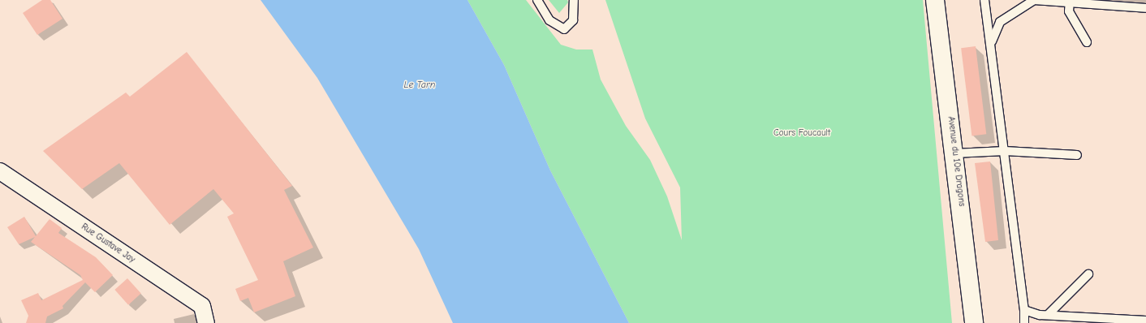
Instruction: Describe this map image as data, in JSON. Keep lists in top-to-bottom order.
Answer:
{
  "streets": {
    "main road": ["Avenue du 10e Dragons"],
    "street": ["Rue Gustave Jay"]
  },
  "water": ["Le Tarn"],
  "parks": ["Cours Foucault"]
}
